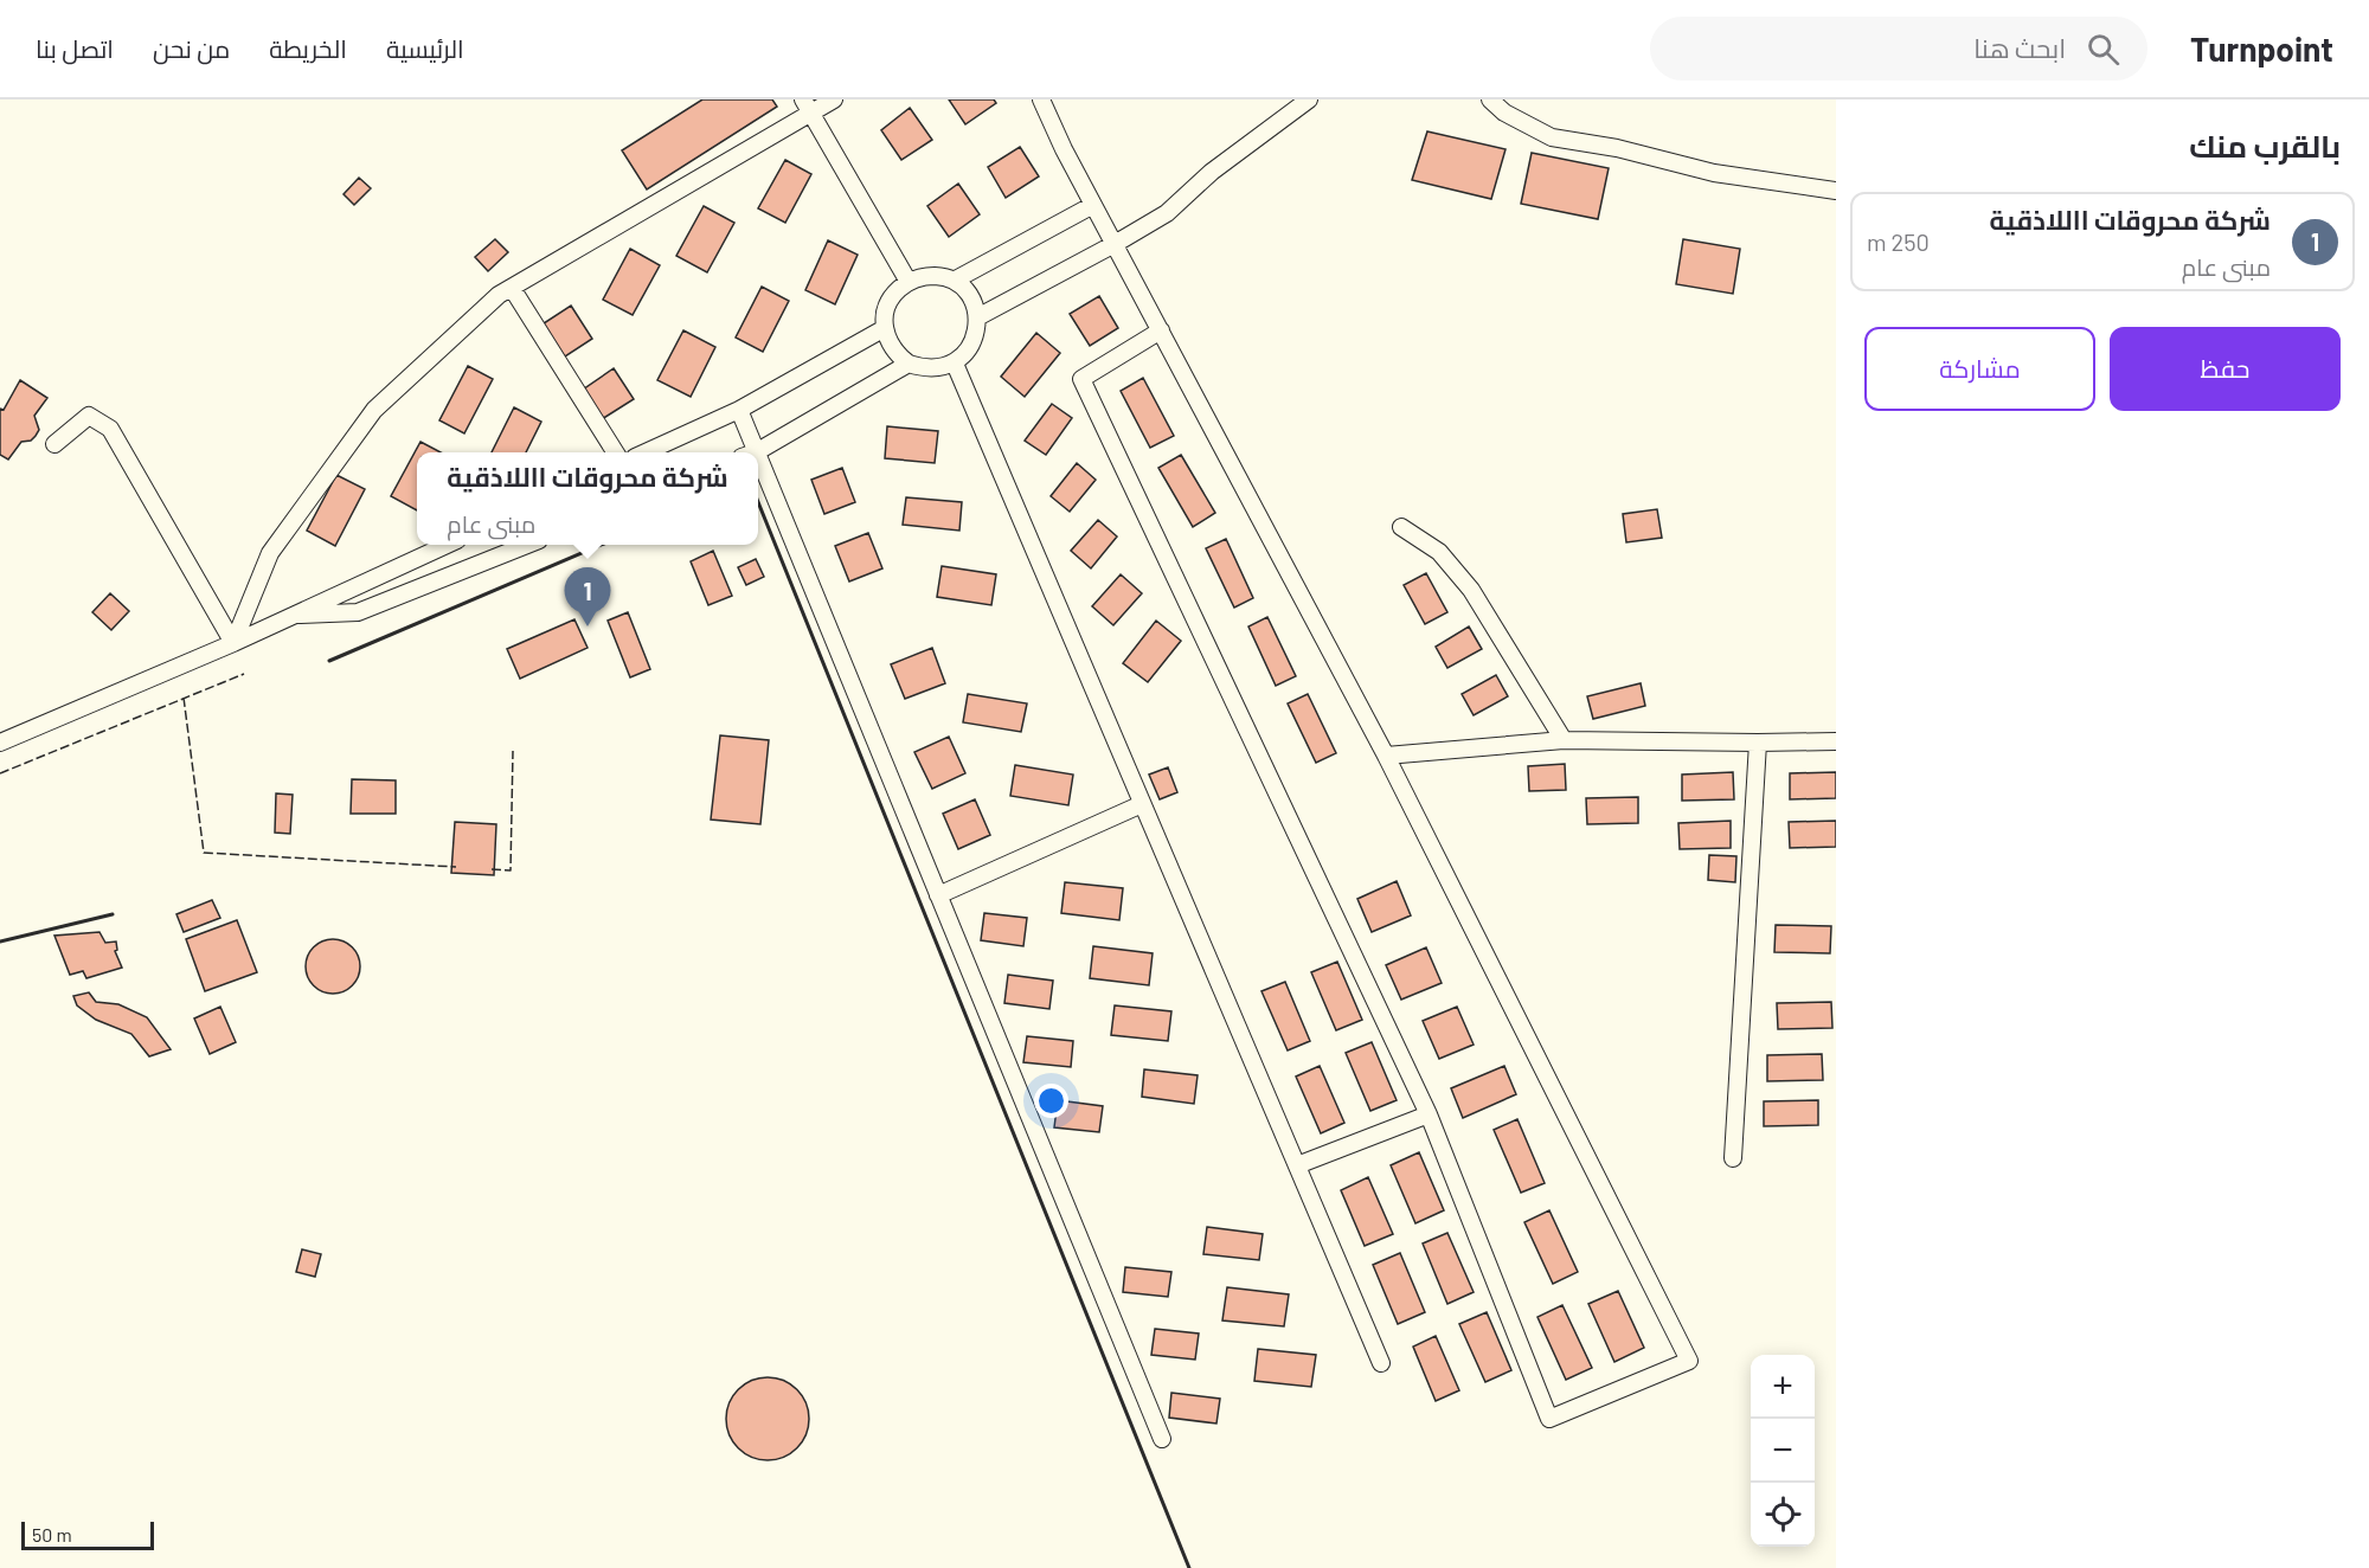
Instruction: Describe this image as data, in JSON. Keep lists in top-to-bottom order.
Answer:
{
  "scale_bar": "50 m",
  "page": {
    "header": "Turnpoint",
    "search": "ابحث هنا",
    "nav": [
      "الرئيسية",
      "الخريطة",
      "من نحن",
      "اتصل بنا"
    ],
    "heading": "بالقرب منك",
    "list": [
      {
        "mark": "1",
        "name": "شركة محروقات االلاذقية",
        "note": "مبنى عام",
        "value": "250 m"
      }
    ],
    "buttons": ["حفظ", "مشاركة"],
    "popup": ["شركة محروقات االلاذقية", "مبنى عام"],
    "pins": "1",
    "map_buttons": ["+", "−"],
    "scale": "50 m"
  }
}
